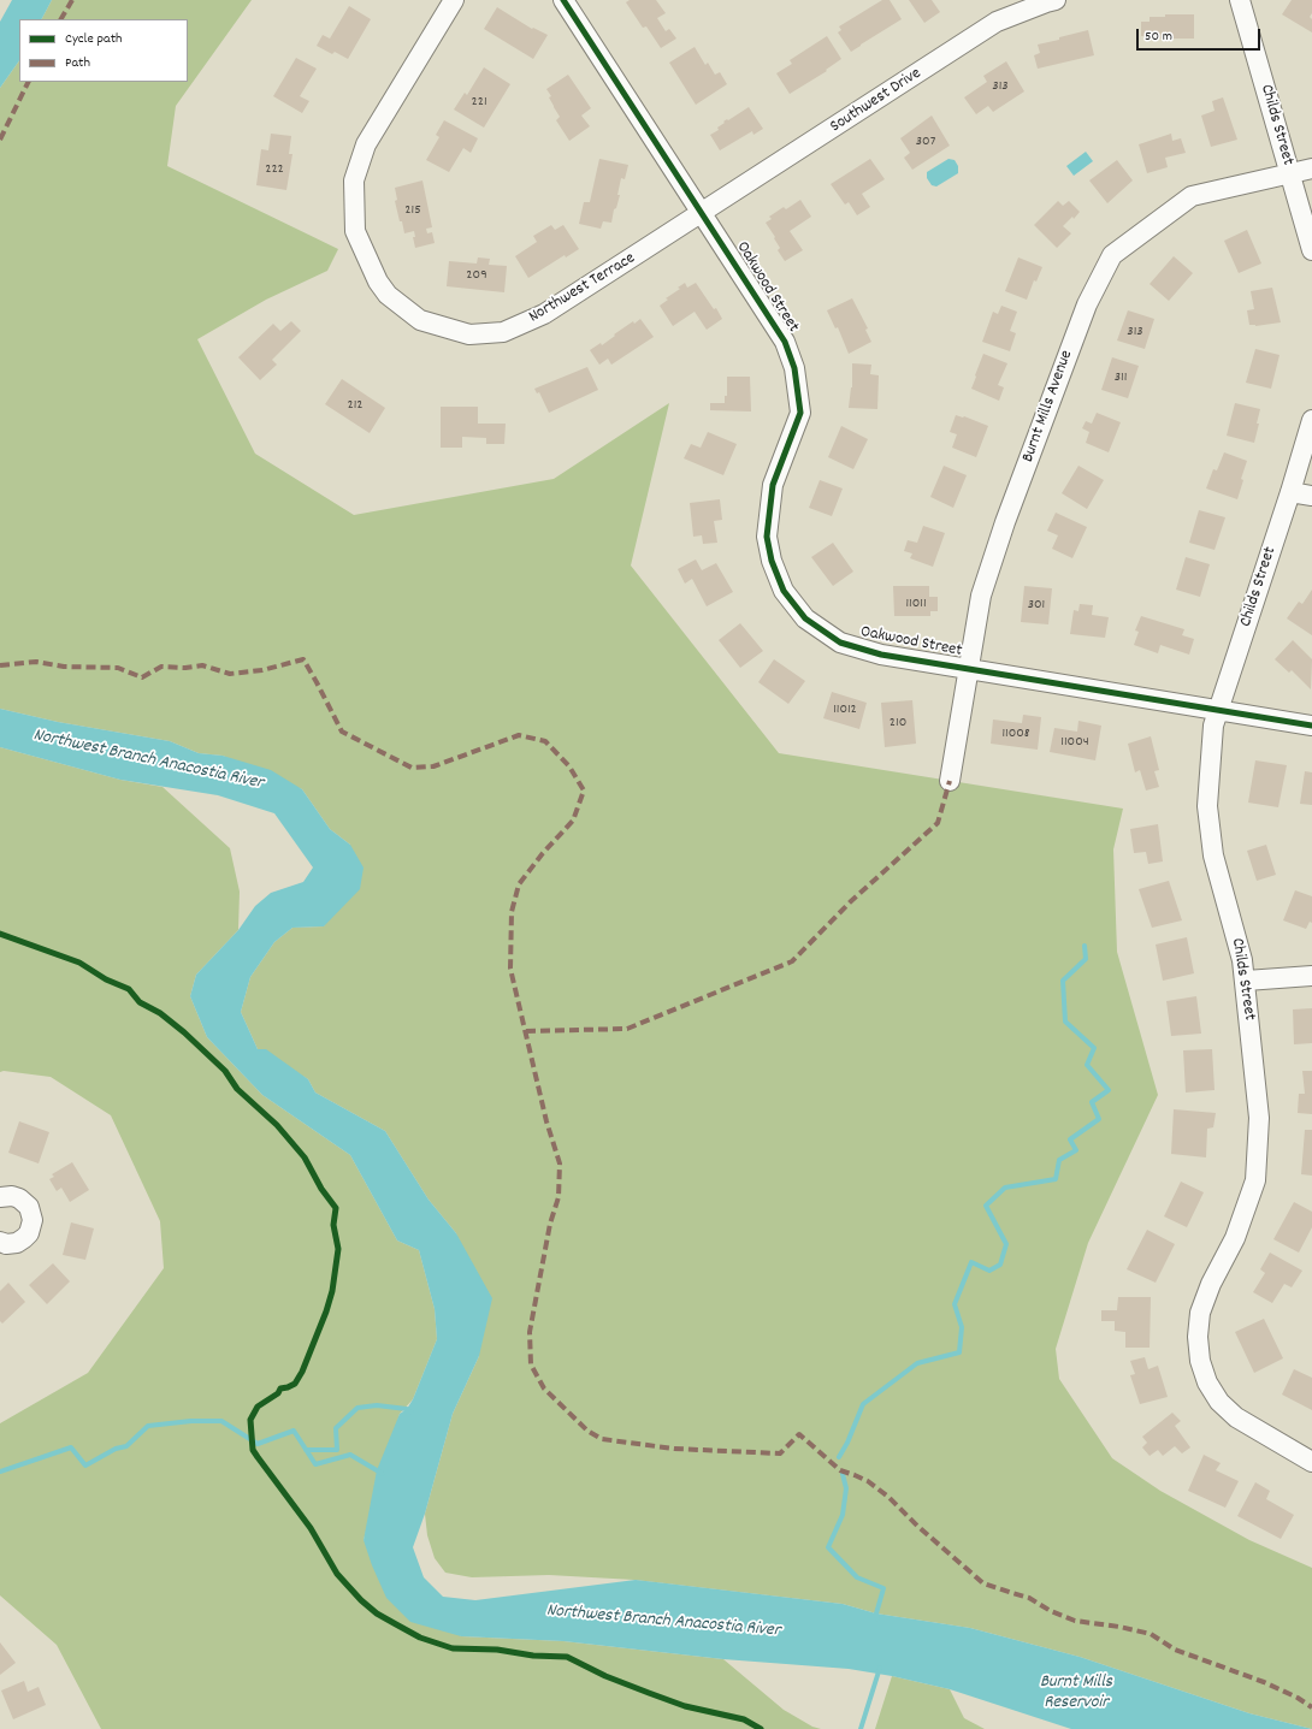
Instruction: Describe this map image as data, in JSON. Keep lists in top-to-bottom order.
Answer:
{
  "streets": {
    "street": [
      "Southwest Drive",
      "Childs Street",
      "Oakwood Street",
      "Northwest Terrace",
      "Burnt Mills Avenue"
    ]
  },
  "crossings": [
    ["Southwest Drive", "Oakwood Street"],
    ["Southwest Drive", "Northwest Terrace"],
    ["Childs Street", "Oakwood Street"],
    ["Childs Street", "Burnt Mills Avenue"],
    ["Oakwood Street", "Northwest Terrace"],
    ["Oakwood Street", "Burnt Mills Avenue"]
  ],
  "water": ["Northwest Branch Anacostia River", "Burnt Mills Reservoir"],
  "house_numbers": [
    "313",
    "221",
    "307",
    "222",
    "215",
    "209",
    "313",
    "311",
    "212",
    "11011",
    "301",
    "11012",
    "210",
    "11008",
    "11004"
  ],
  "legend": ["Cycle path", "Path"],
  "scale_bar": "50 m"
}
